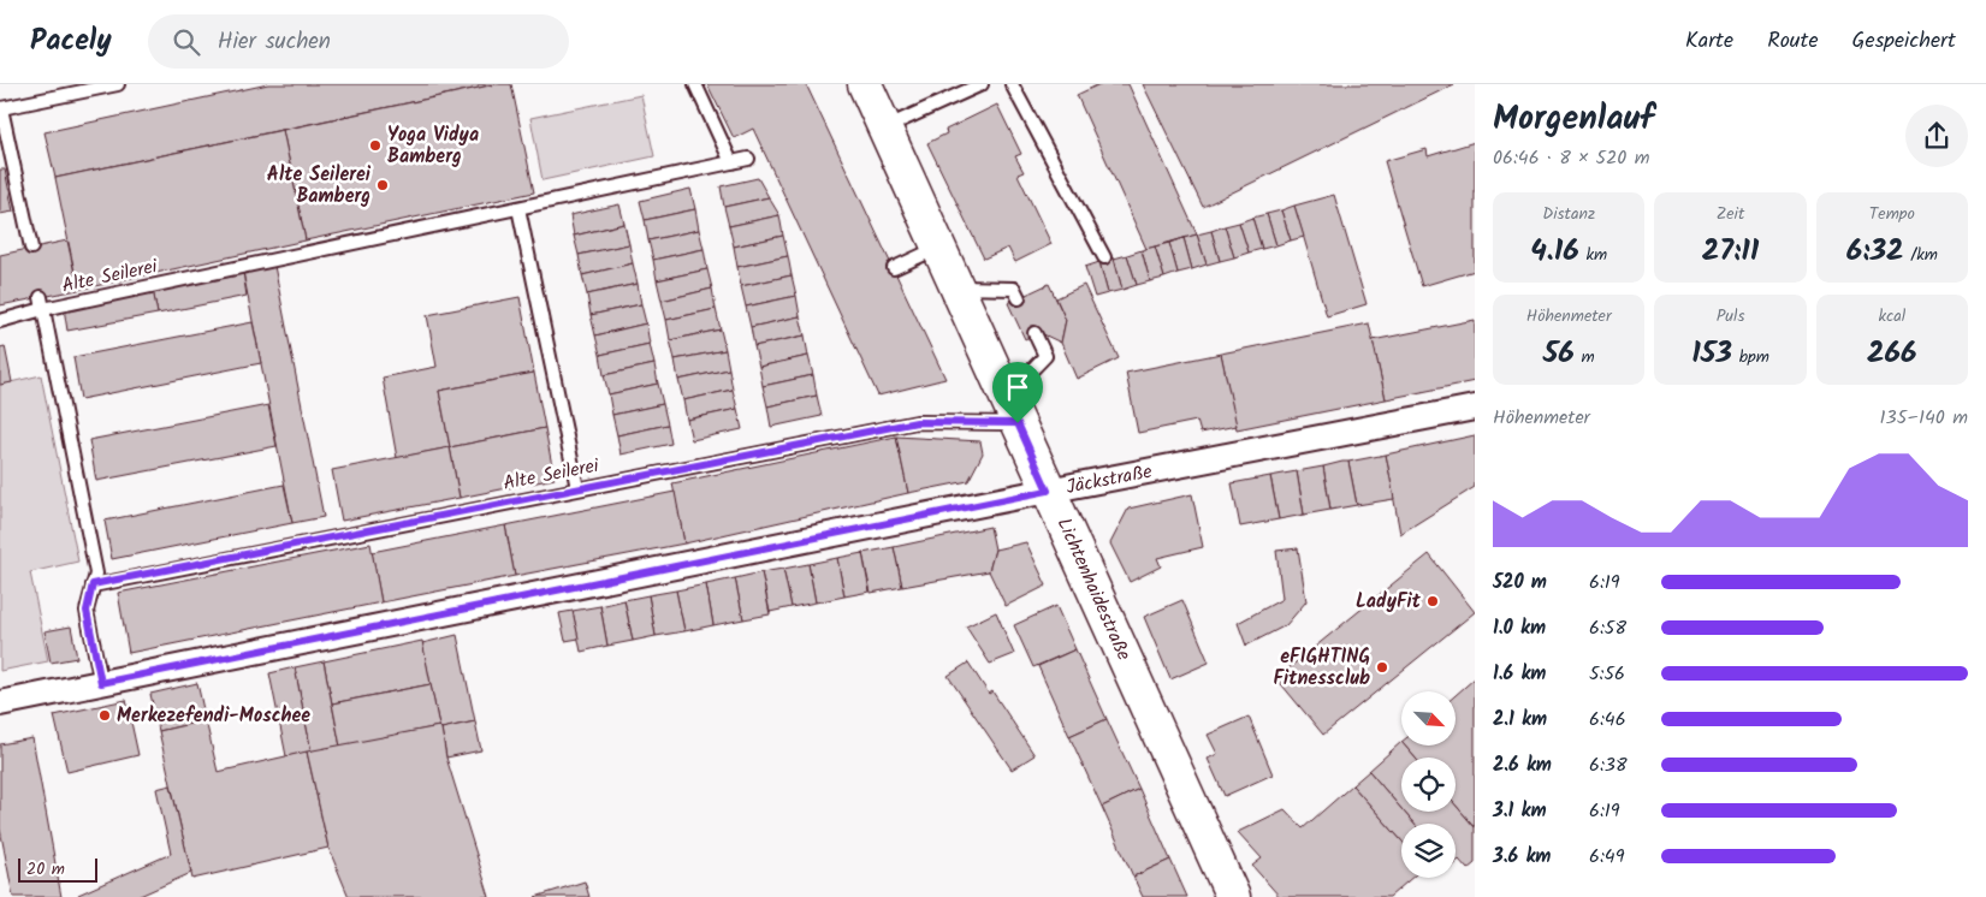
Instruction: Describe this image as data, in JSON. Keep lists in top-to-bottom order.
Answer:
{
  "streets": {
    "street": ["Jäckstraße", "Lichtenhaidestraße"],
    "lane": ["Alte Seilerei"]
  },
  "crossings": [
    ["Alte Seilerei", "Jäckstraße"],
    ["Alte Seilerei", "Lichtenhaidestraße"],
    ["Jäckstraße", "Lichtenhaidestraße"]
  ],
  "places": [
    "Yoga Vidya Bamberg",
    "Alte Seilerei Bamberg",
    "LadyFit",
    "eFIGHTING Fitnessclub",
    "Merkezefendi-Moschee"
  ],
  "scale_bar": "20 m",
  "north": "bottom right",
  "page": {
    "header": "Pacely",
    "search": "Hier suchen",
    "nav": ["Karte", "Route", "Gespeichert"],
    "heading": ["Morgenlauf", "06:46 · 8 × 520 m"],
    "stats": [
      ["Distanz", "4.16 km"],
      ["Zeit", "27:11"],
      ["Tempo", "6:32 /km"],
      ["Höhenmeter", "56 m"],
      ["Puls", "153 bpm"],
      ["kcal", "266"]
    ],
    "chart": ["Höhenmeter", "135–140 m"],
    "list": [
      {
        "name": "520 m",
        "note": "6:19"
      },
      {
        "name": "1.0 km",
        "note": "6:58"
      },
      {
        "name": "1.6 km",
        "note": "5:56"
      },
      {
        "name": "2.1 km",
        "note": "6:46"
      },
      {
        "name": "2.6 km",
        "note": "6:38"
      },
      {
        "name": "3.1 km",
        "note": "6:19"
      },
      {
        "name": "3.6 km",
        "note": "6:49"
      }
    ],
    "scale": "20 m"
  }
}
